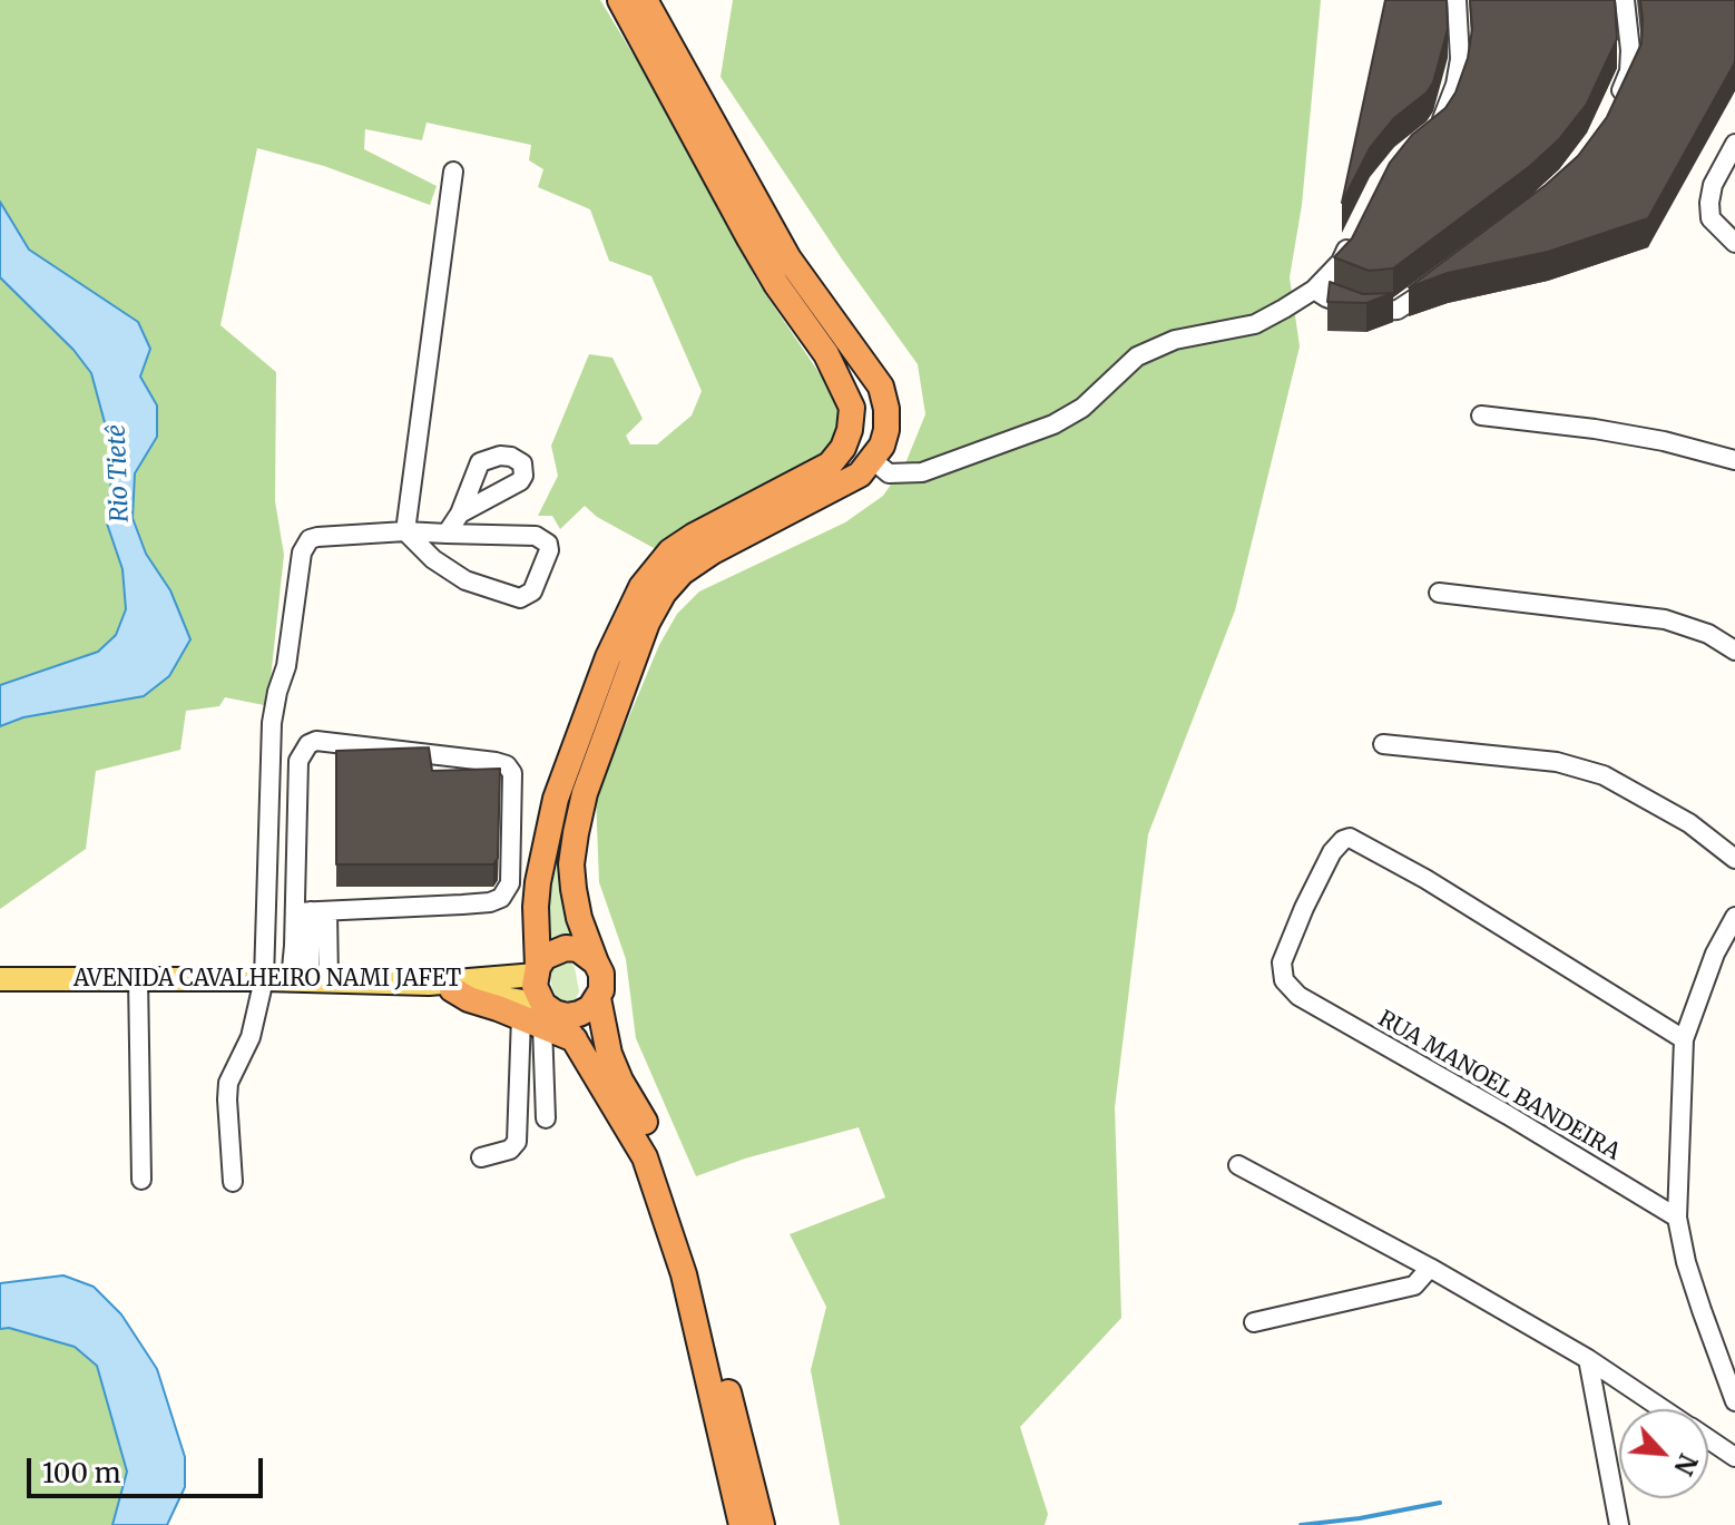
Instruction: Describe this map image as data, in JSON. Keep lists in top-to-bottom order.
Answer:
{
  "streets": {
    "main road": ["AVENIDA CAVALHEIRO NAMI JAFET"],
    "street": ["RUA MANOEL BANDEIRA"]
  },
  "water": ["Rio Tietê"],
  "scale_bar": "100 m",
  "north": "bottom right"
}
